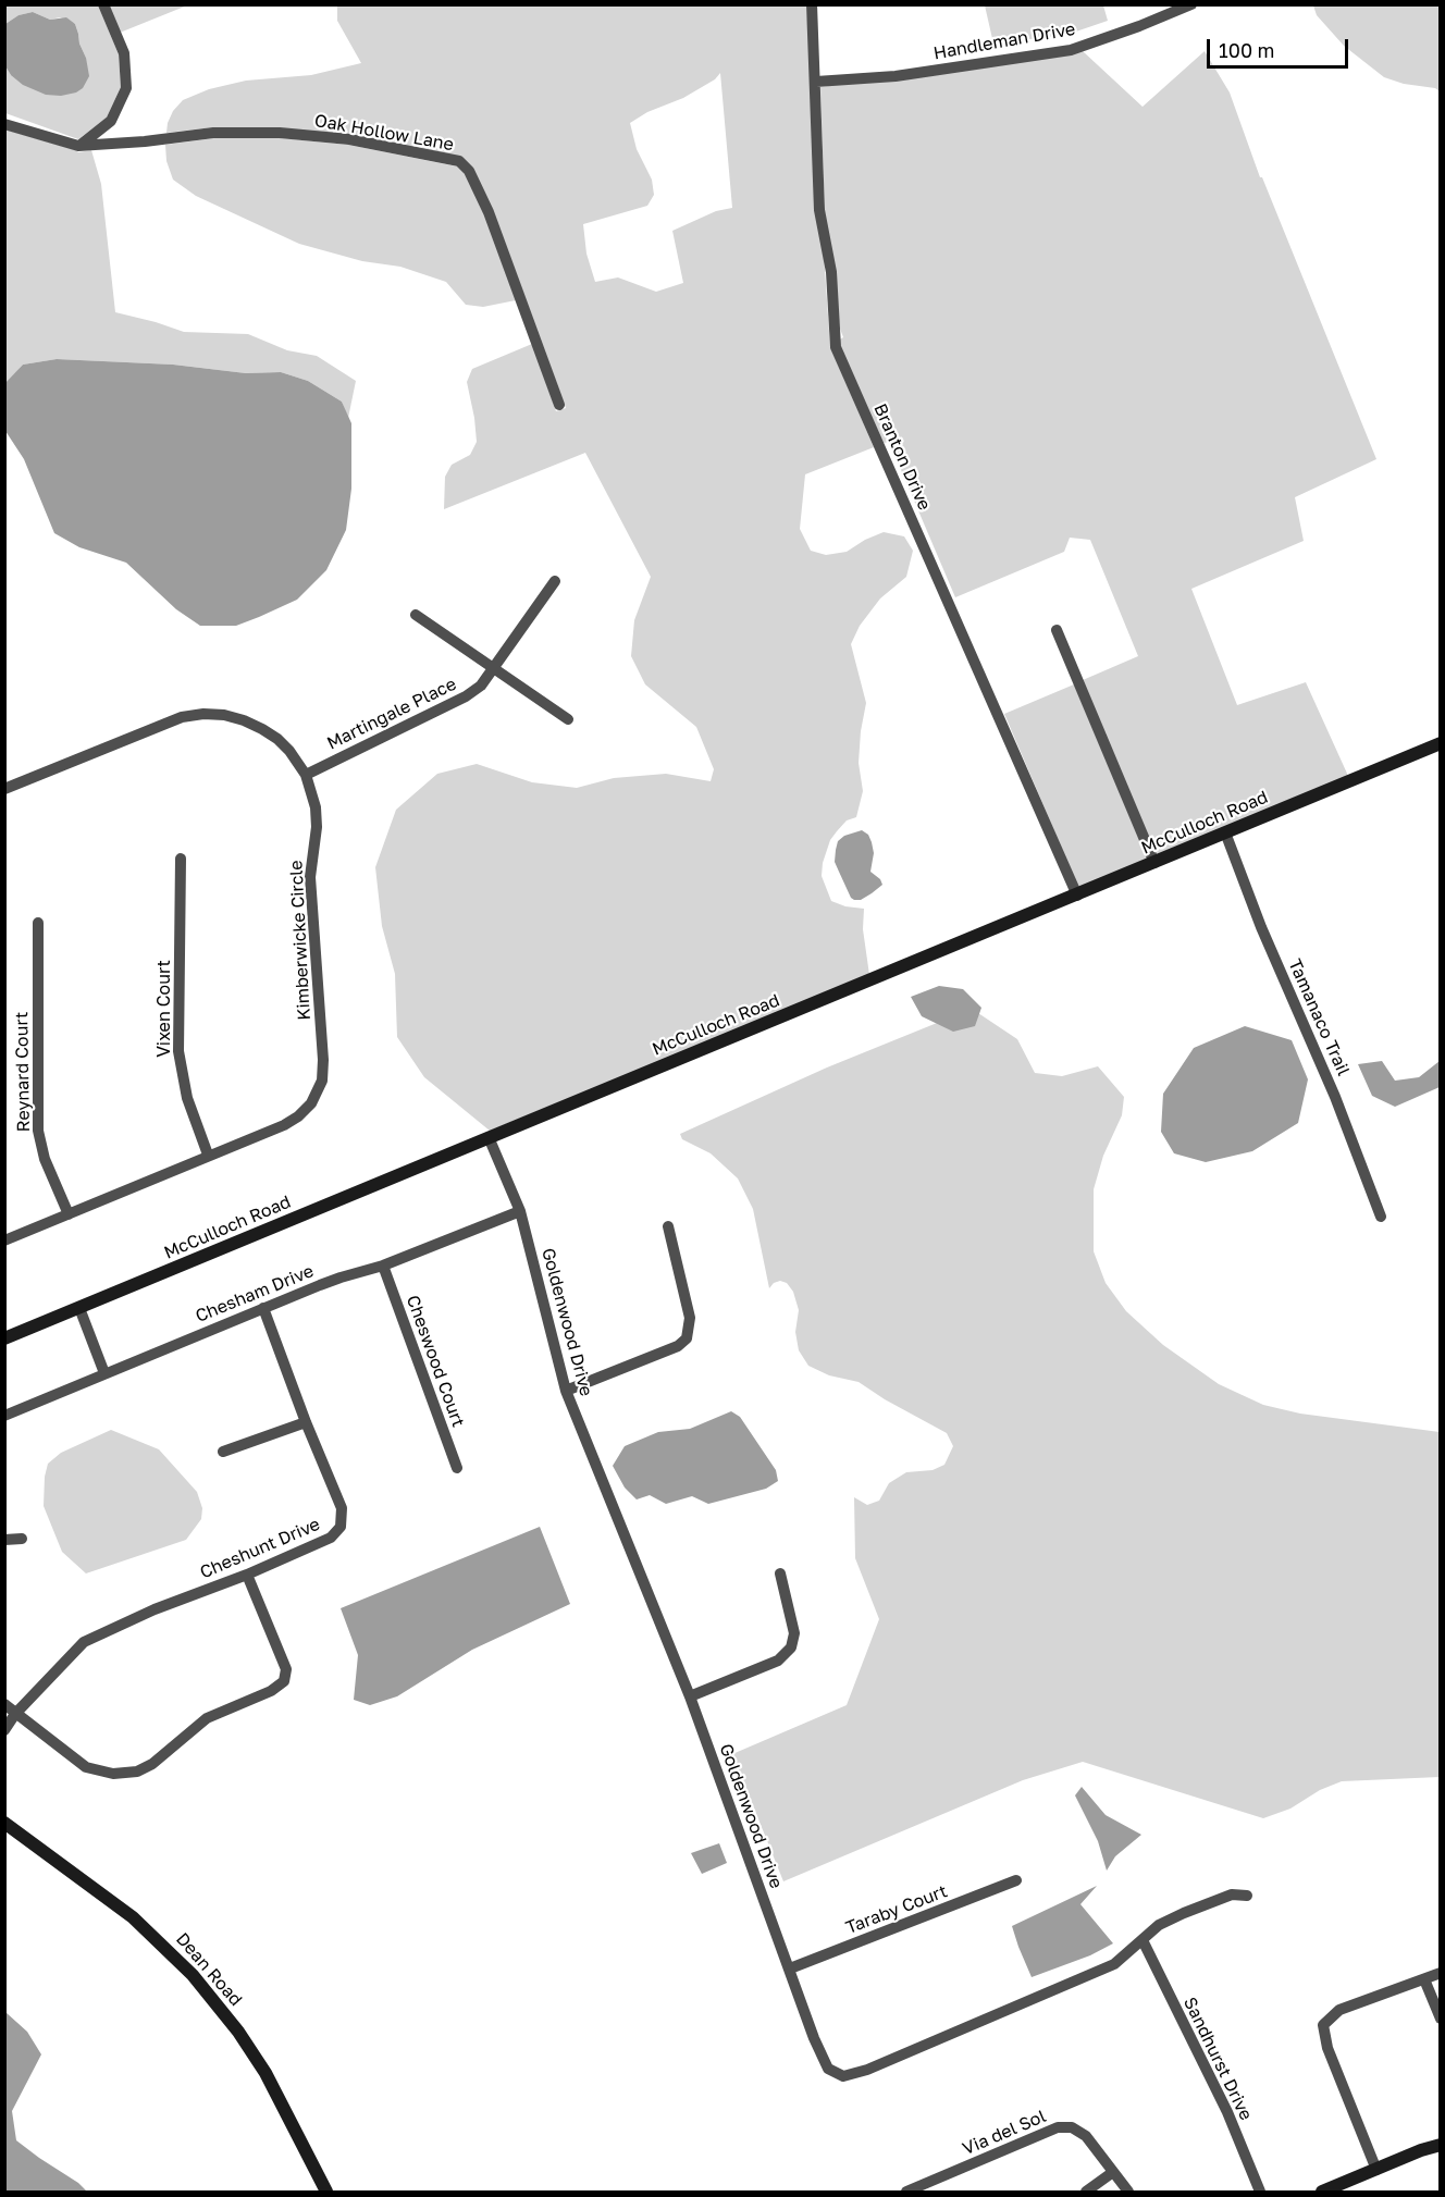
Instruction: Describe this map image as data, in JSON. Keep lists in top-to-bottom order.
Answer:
{
  "streets": {
    "street": [
      "Handleman Drive",
      "Oak Hollow Lane",
      "Branton Drive",
      "Martingale Place",
      "McCulloch Road",
      "Kimberwicke Circle",
      "Vixen Court",
      "Tamanaco Trail",
      "Reynard Court",
      "Chesham Drive",
      "Goldenwood Drive",
      "Cheswood Court",
      "Cheshunt Drive",
      "Taraby Court",
      "Dean Road",
      "Sandhurst Drive",
      "Via del Sol"
    ]
  },
  "crossings": [
    ["Handleman Drive", "Branton Drive"],
    ["Branton Drive", "McCulloch Road"],
    ["Martingale Place", "Kimberwicke Circle"],
    ["McCulloch Road", "Tamanaco Trail"],
    ["McCulloch Road", "Goldenwood Drive"],
    ["Kimberwicke Circle", "Vixen Court"],
    ["Kimberwicke Circle", "Reynard Court"],
    ["Chesham Drive", "Goldenwood Drive"],
    ["Chesham Drive", "Cheswood Court"],
    ["Chesham Drive", "Cheshunt Drive"],
    ["Goldenwood Drive", "Taraby Court"],
    ["Goldenwood Drive", "Sandhurst Drive"]
  ],
  "scale_bar": "100 m"
}
